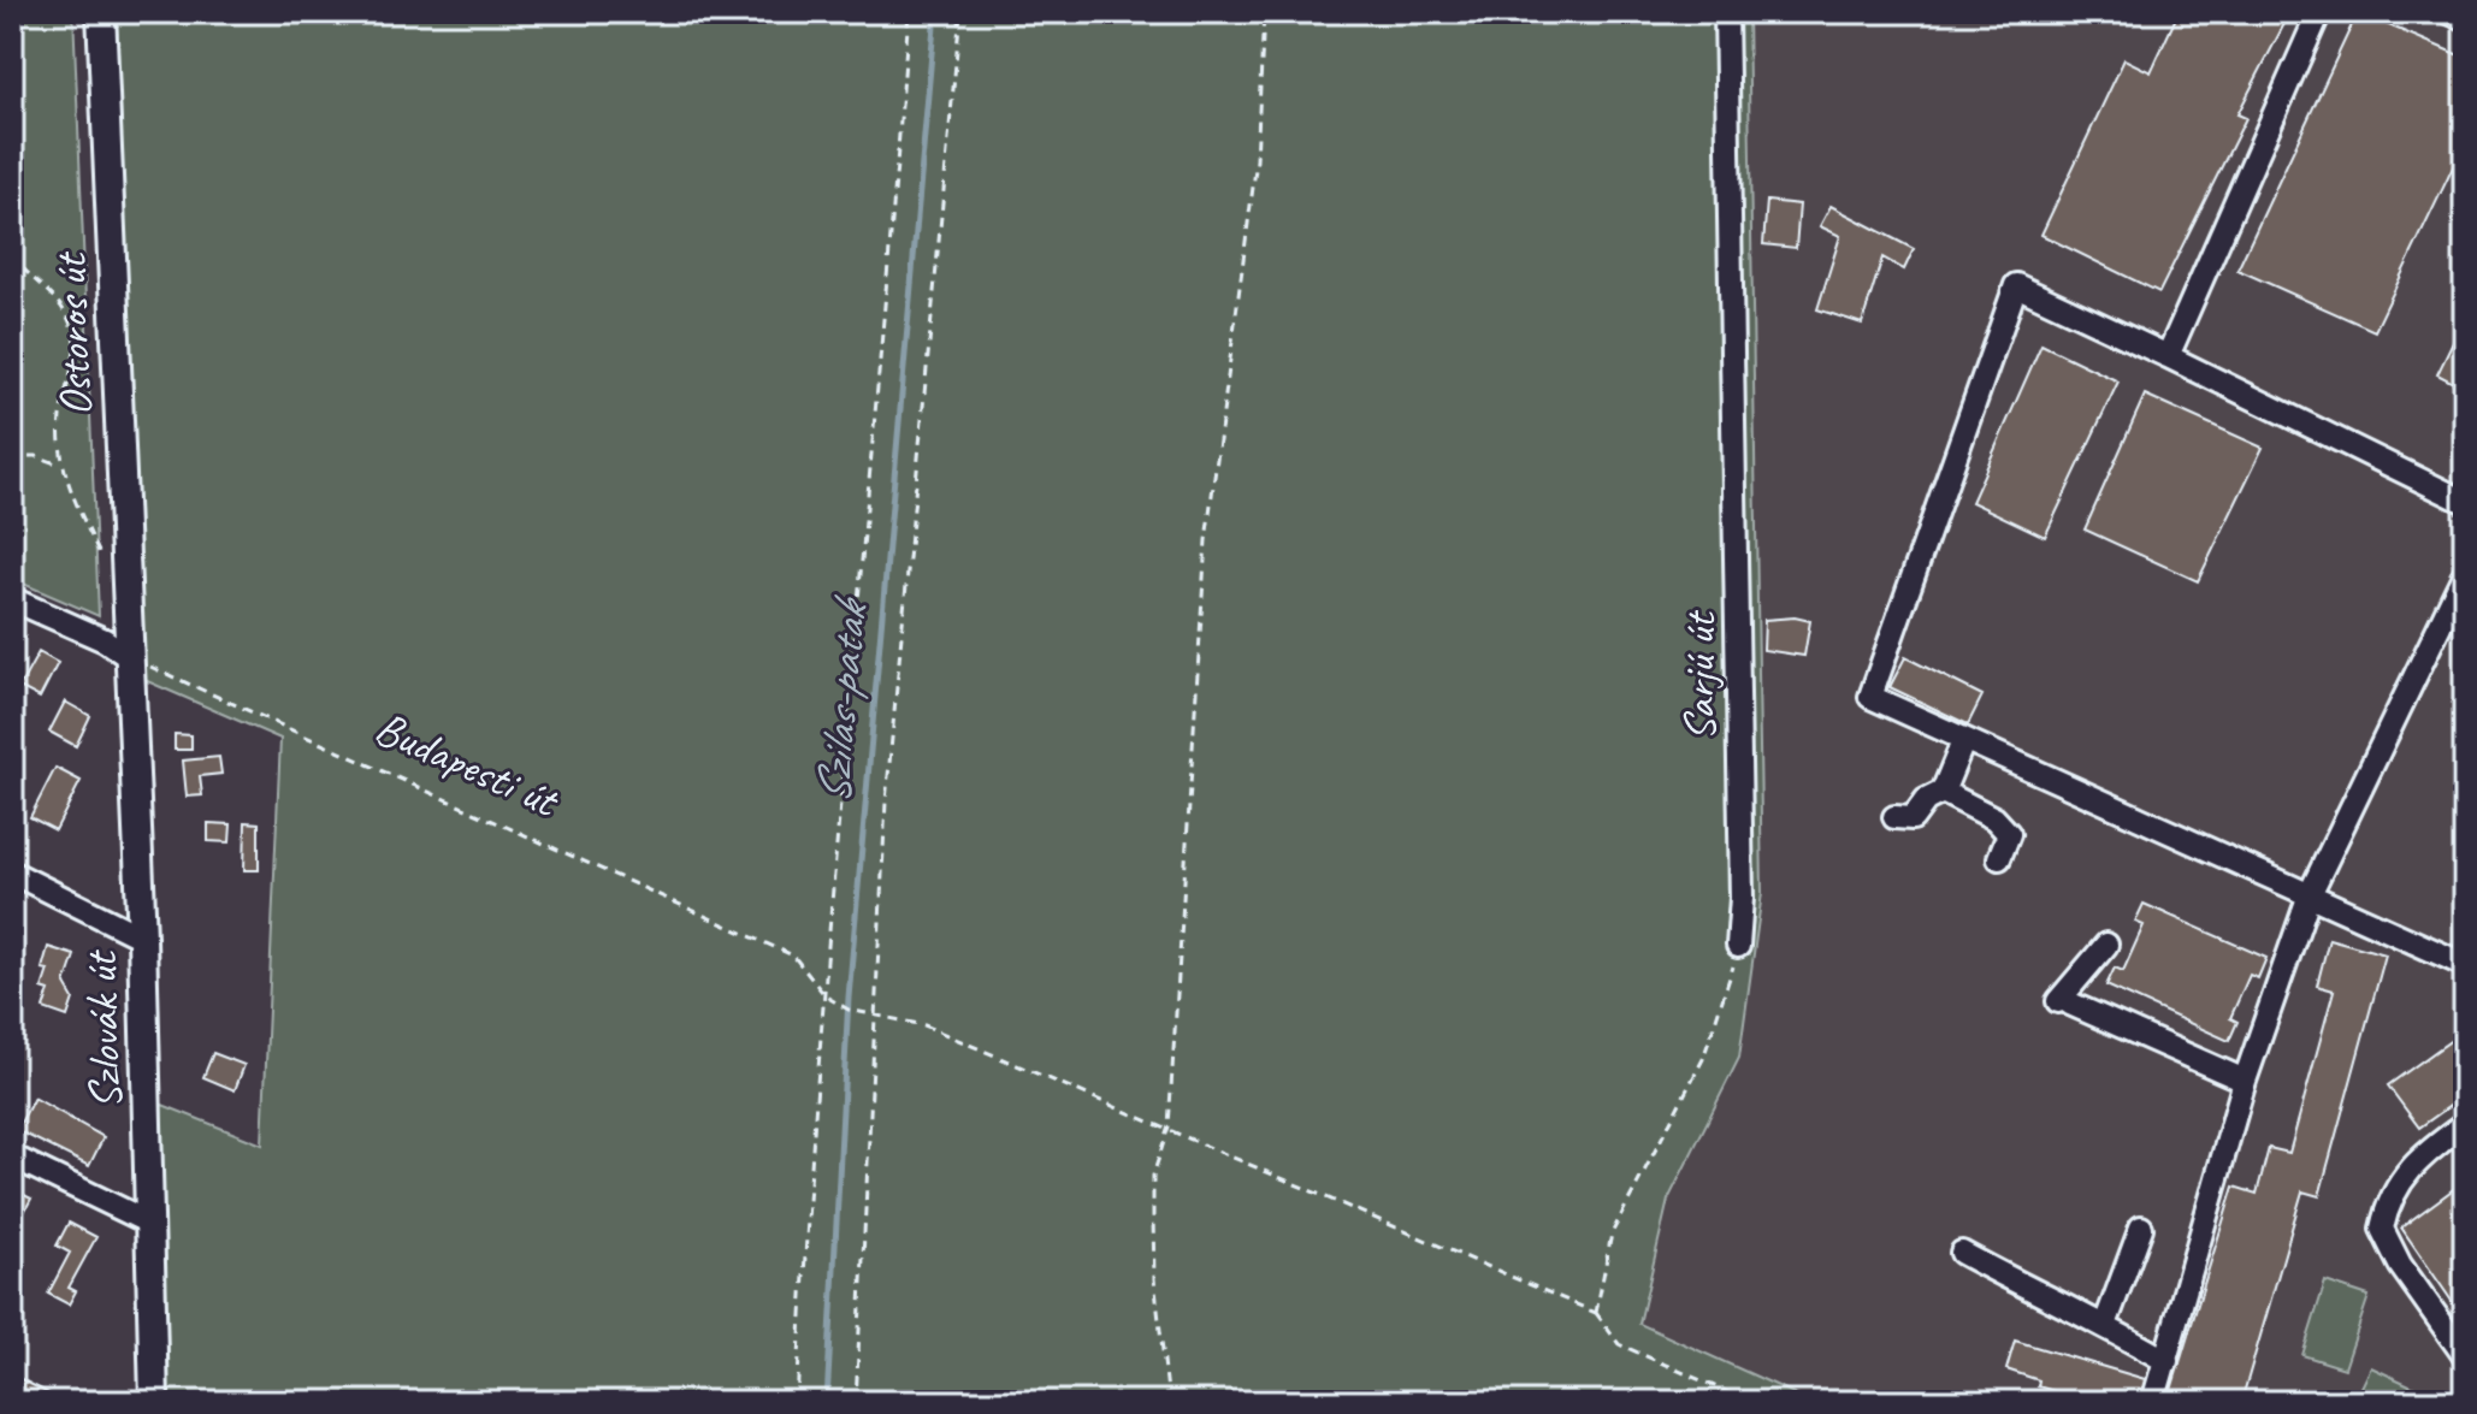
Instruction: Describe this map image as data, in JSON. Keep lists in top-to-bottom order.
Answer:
{
  "streets": {
    "main road": ["Ostoros út", "Szlovák út"],
    "street": ["Sarjú út"],
    "path": ["Budapesti út"]
  },
  "crossings": [
    ["Ostoros út", "Budapesti út"],
    ["Ostoros út", "Szlovák út"],
    ["Budapesti út", "Szlovák út"]
  ],
  "water": ["Szilas-patak"]
}
